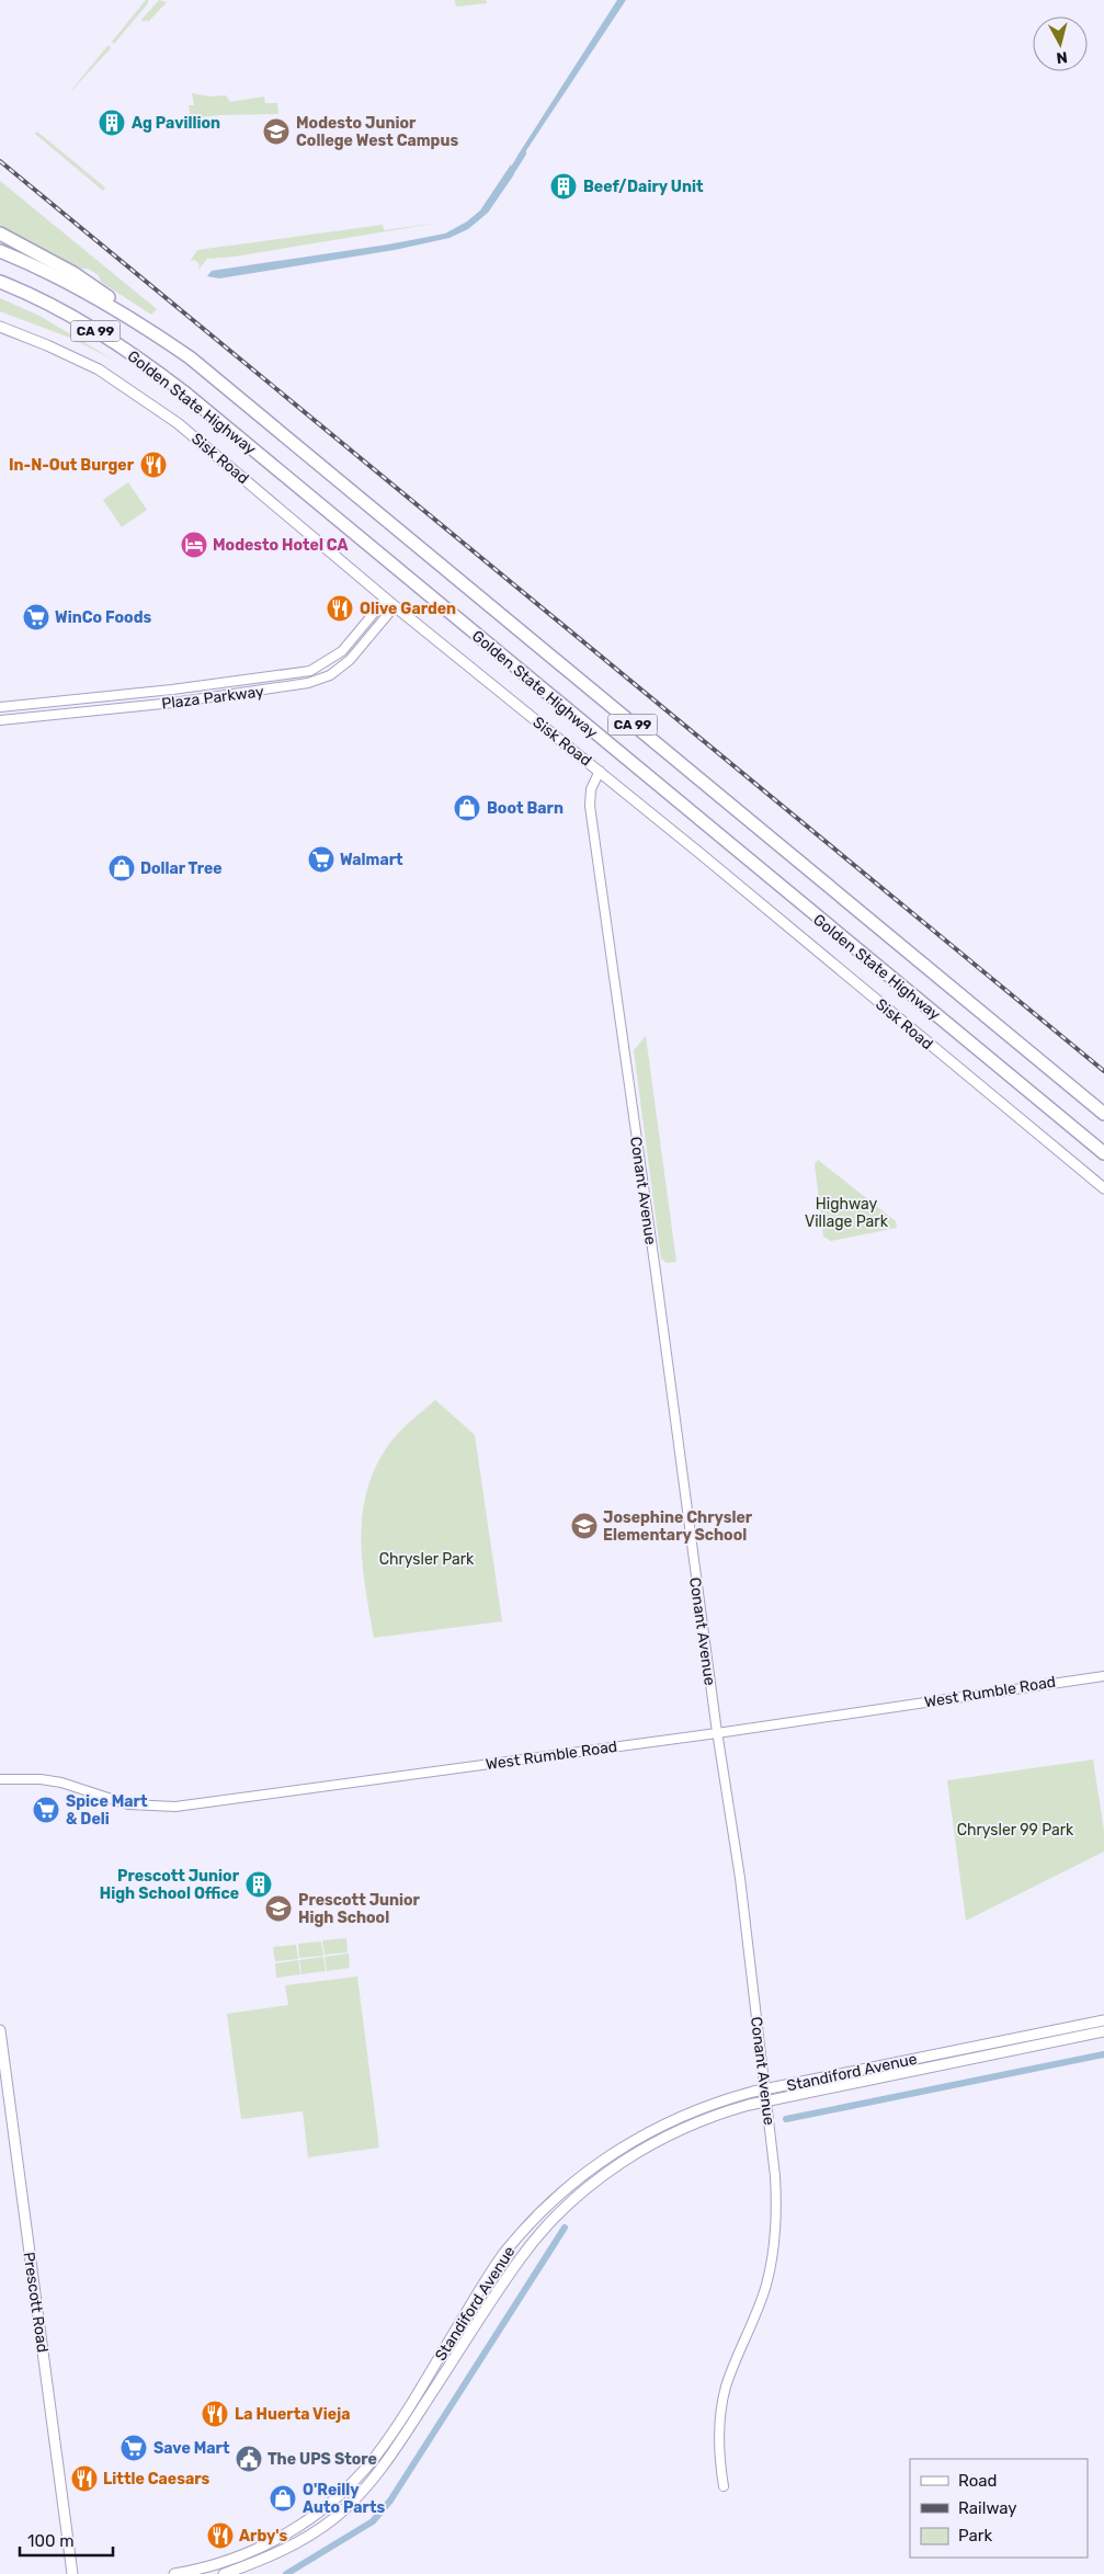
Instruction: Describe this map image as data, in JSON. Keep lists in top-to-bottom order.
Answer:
{
  "streets": {
    "highway": ["CA 99", "Golden State Highway"],
    "main road": ["Sisk Road", "Standiford Avenue", "Prescott Road"],
    "street": ["Plaza Parkway", "Conant Avenue", "West Rumble Road"]
  },
  "crossings": [
    ["Sisk Road", "Plaza Parkway"],
    ["Sisk Road", "Conant Avenue"],
    ["Conant Avenue", "West Rumble Road"],
    ["Conant Avenue", "Standiford Avenue"]
  ],
  "parks": ["Highway Village Park", "Chrysler Park", "Chrysler 99 Park"],
  "places": {
    "building": ["Ag Pavillion", "Beef/Dairy Unit", "Prescott Junior High School Office"],
    "school or university": ["Modesto Junior College West Campus", "Josephine Chrysler Elementary School", "Prescott Junior High School"],
    "restaurant": [
      "In-N-Out Burger",
      "Olive Garden",
      "La Huerta Vieja",
      "Little Caesars",
      "Arby's"
    ],
    "hotel": ["Modesto Hotel CA"],
    "supermarket": [
      "WinCo Foods",
      "Walmart",
      "Spice Mart & Deli",
      "Save Mart"
    ],
    "shop": ["Boot Barn", "Dollar Tree", "O'Reilly Auto Parts"],
    "public building": ["The UPS Store"]
  },
  "legend": ["Road", "Railway", "Park"],
  "scale_bar": "100 m",
  "north": "bottom"
}
